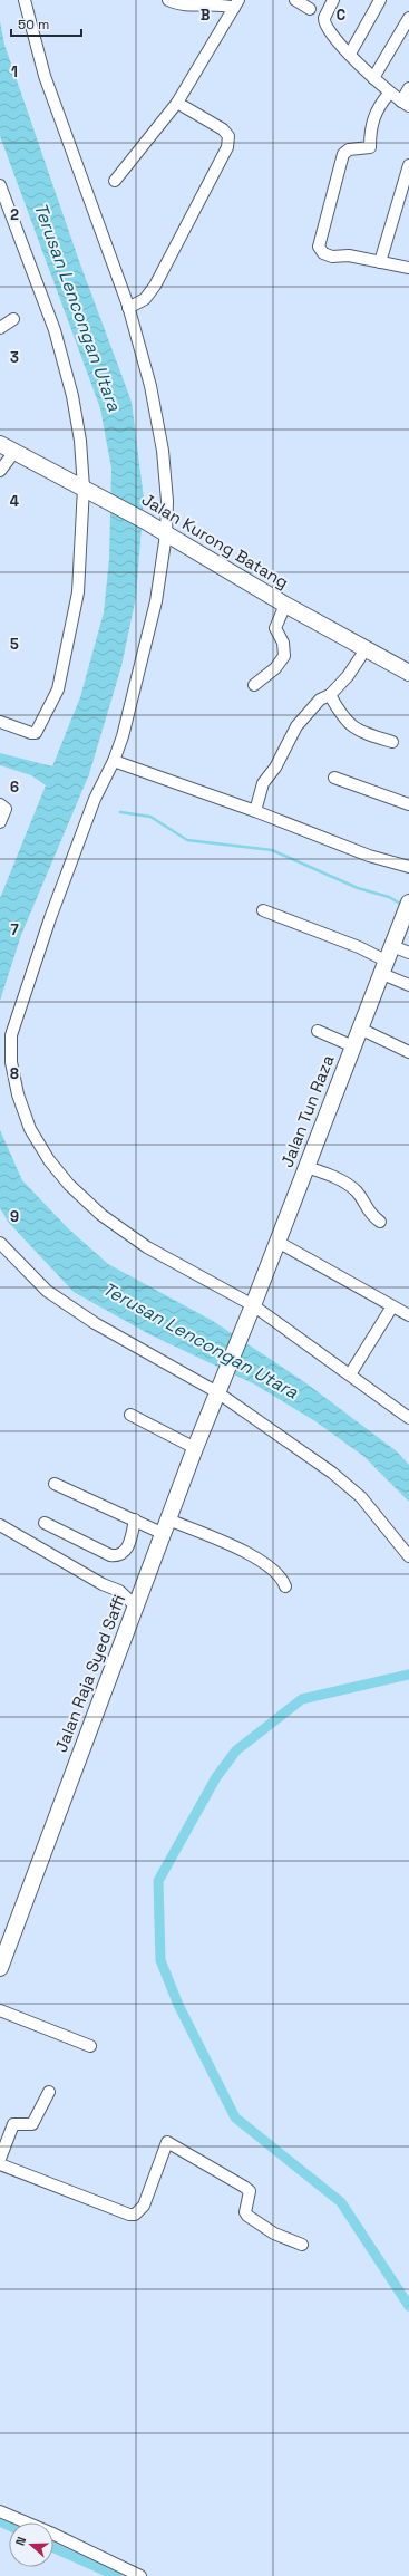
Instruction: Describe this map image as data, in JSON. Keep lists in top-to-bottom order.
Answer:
{
  "streets": {
    "main road": ["Jalan Kurong Batang", "Jalan Tun Raza", "Jalan Raja Syed Saffi"]
  },
  "crossings": [
    ["Jalan Tun Raza", "Jalan Raja Syed Saffi"]
  ],
  "water": ["Terusan Lencongan Utara"],
  "scale_bar": "50 m",
  "north": "left",
  "grid": {
    "columns": ["B", "C"],
    "rows": [
      "1",
      "2",
      "3",
      "4",
      "5",
      "6",
      "7",
      "8",
      "9"
    ]
  }
}
